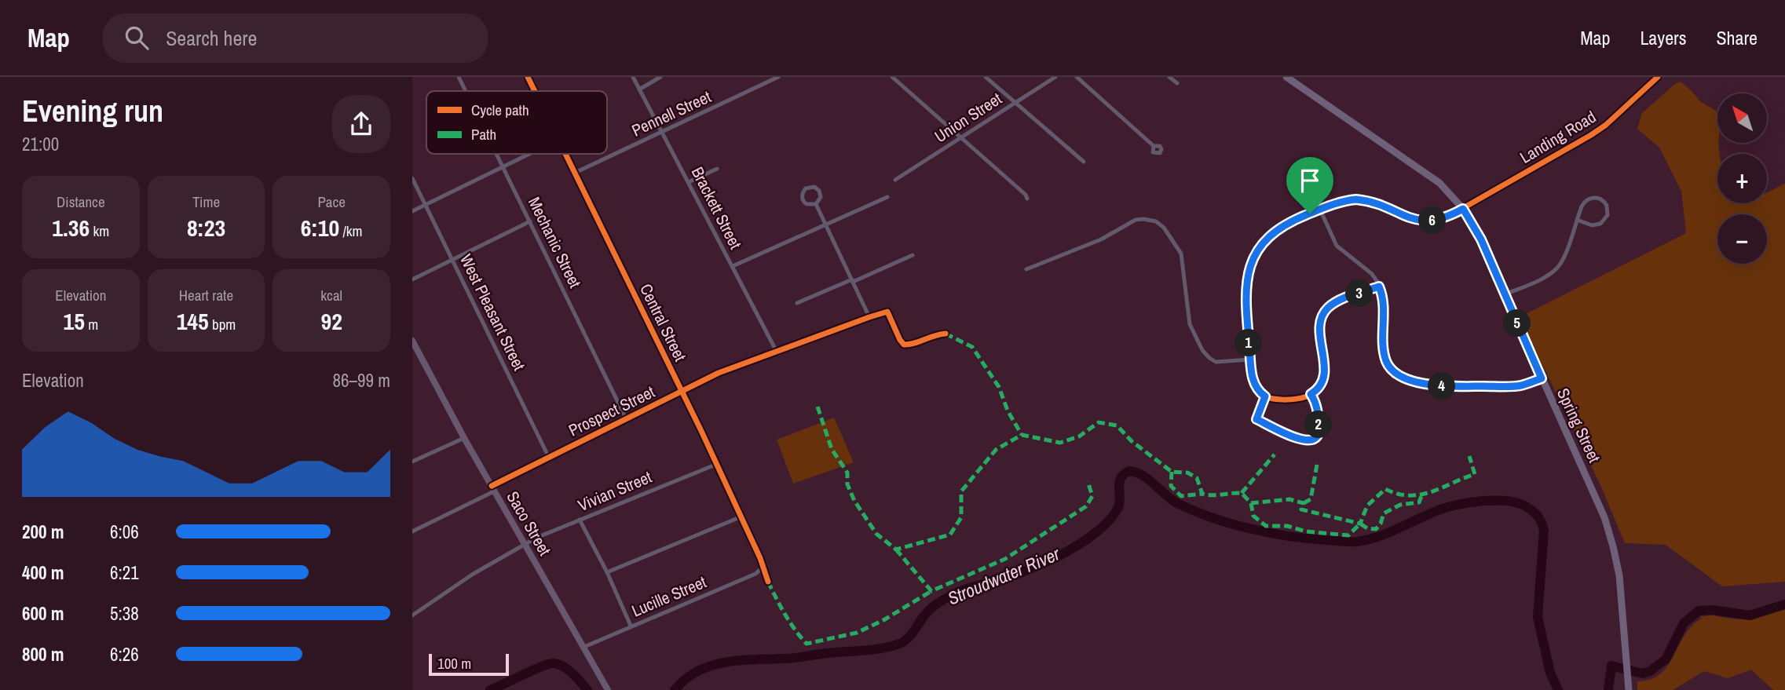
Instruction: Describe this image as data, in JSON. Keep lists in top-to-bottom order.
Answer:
{
  "streets": {
    "main road": ["Spring Street", "Saco Street"],
    "street": [
      "Pennell Street",
      "Union Street",
      "Landing Road",
      "Brackett Street",
      "Mechanic Street",
      "West Pleasant Street",
      "Central Street",
      "Prospect Street",
      "Vivian Street",
      "Lucille Street"
    ]
  },
  "crossings": [
    ["Pennell Street", "Brackett Street"],
    ["Pennell Street", "Central Street"],
    ["Landing Road", "Spring Street"],
    ["Brackett Street", "Prospect Street"],
    ["Mechanic Street", "Prospect Street"],
    ["West Pleasant Street", "Prospect Street"],
    ["Central Street", "Prospect Street"],
    ["Central Street", "Vivian Street"],
    ["Central Street", "Lucille Street"],
    ["Prospect Street", "Saco Street"],
    ["Vivian Street", "Saco Street"],
    ["Saco Street", "Lucille Street"]
  ],
  "water": ["Stroudwater River"],
  "legend": ["Cycle path", "Path"],
  "scale_bar": "100 m",
  "north": "top left",
  "page": {
    "header": "Map",
    "search": "Search here",
    "nav": ["Map", "Layers", "Share"],
    "heading": ["Evening run", "21:00"],
    "map_buttons": ["+", "−"],
    "stats": [
      ["Distance", "1.36 km"],
      ["Time", "8:23"],
      ["Pace", "6:10 /km"],
      ["Elevation", "15 m"],
      ["Heart rate", "145 bpm"],
      ["kcal", "92"]
    ],
    "pins": [
      "6",
      "3",
      "5",
      "1",
      "4",
      "2"
    ],
    "chart": ["Elevation", "86–99 m"],
    "list": [
      {
        "name": "200 m",
        "note": "6:06"
      },
      {
        "name": "400 m",
        "note": "6:21"
      },
      {
        "name": "600 m",
        "note": "5:38"
      },
      {
        "name": "800 m",
        "note": "6:26"
      }
    ],
    "scale": "100 m"
  }
}
